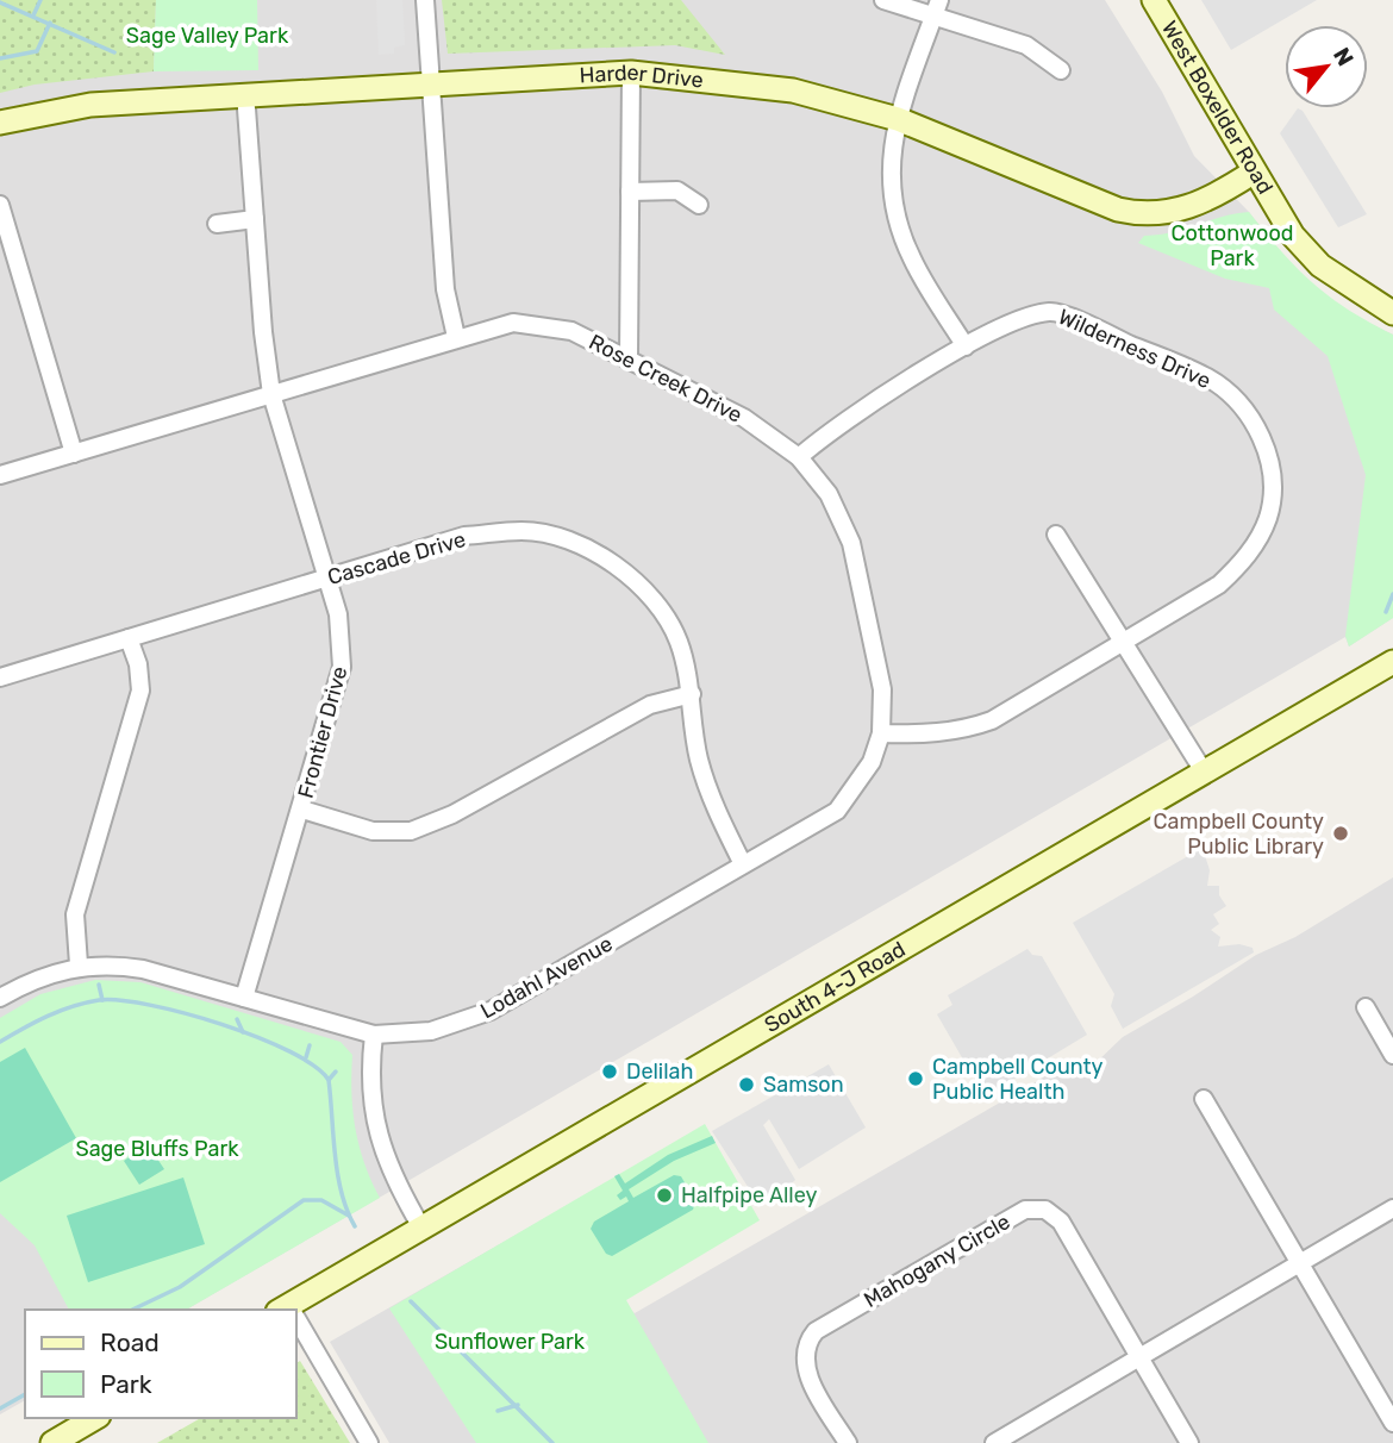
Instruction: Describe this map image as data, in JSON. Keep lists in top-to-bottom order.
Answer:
{
  "streets": {
    "street": [
      "Harder Drive",
      "West Boxelder Road",
      "Wilderness Drive",
      "Rose Creek Drive",
      "Cascade Drive",
      "Frontier Drive",
      "Lodahl Avenue",
      "South 4-J Road",
      "Mahogany Circle"
    ]
  },
  "crossings": [
    ["Harder Drive", "West Boxelder Road"],
    ["Harder Drive", "Frontier Drive"],
    ["Wilderness Drive", "Rose Creek Drive"],
    ["Wilderness Drive", "Lodahl Avenue"],
    ["Rose Creek Drive", "Frontier Drive"],
    ["Rose Creek Drive", "Lodahl Avenue"],
    ["Cascade Drive", "Frontier Drive"],
    ["Cascade Drive", "Lodahl Avenue"],
    ["Frontier Drive", "Lodahl Avenue"]
  ],
  "parks": [
    "Sage Valley Park",
    "Cottonwood Park",
    "Sage Bluffs Park",
    "Sunflower Park"
  ],
  "places": [
    "Campbell County Public Library",
    "Delilah",
    "Campbell County Public Health",
    "Samson",
    "Halfpipe Alley"
  ],
  "legend": ["Road", "Park"],
  "north": "top right"
}
